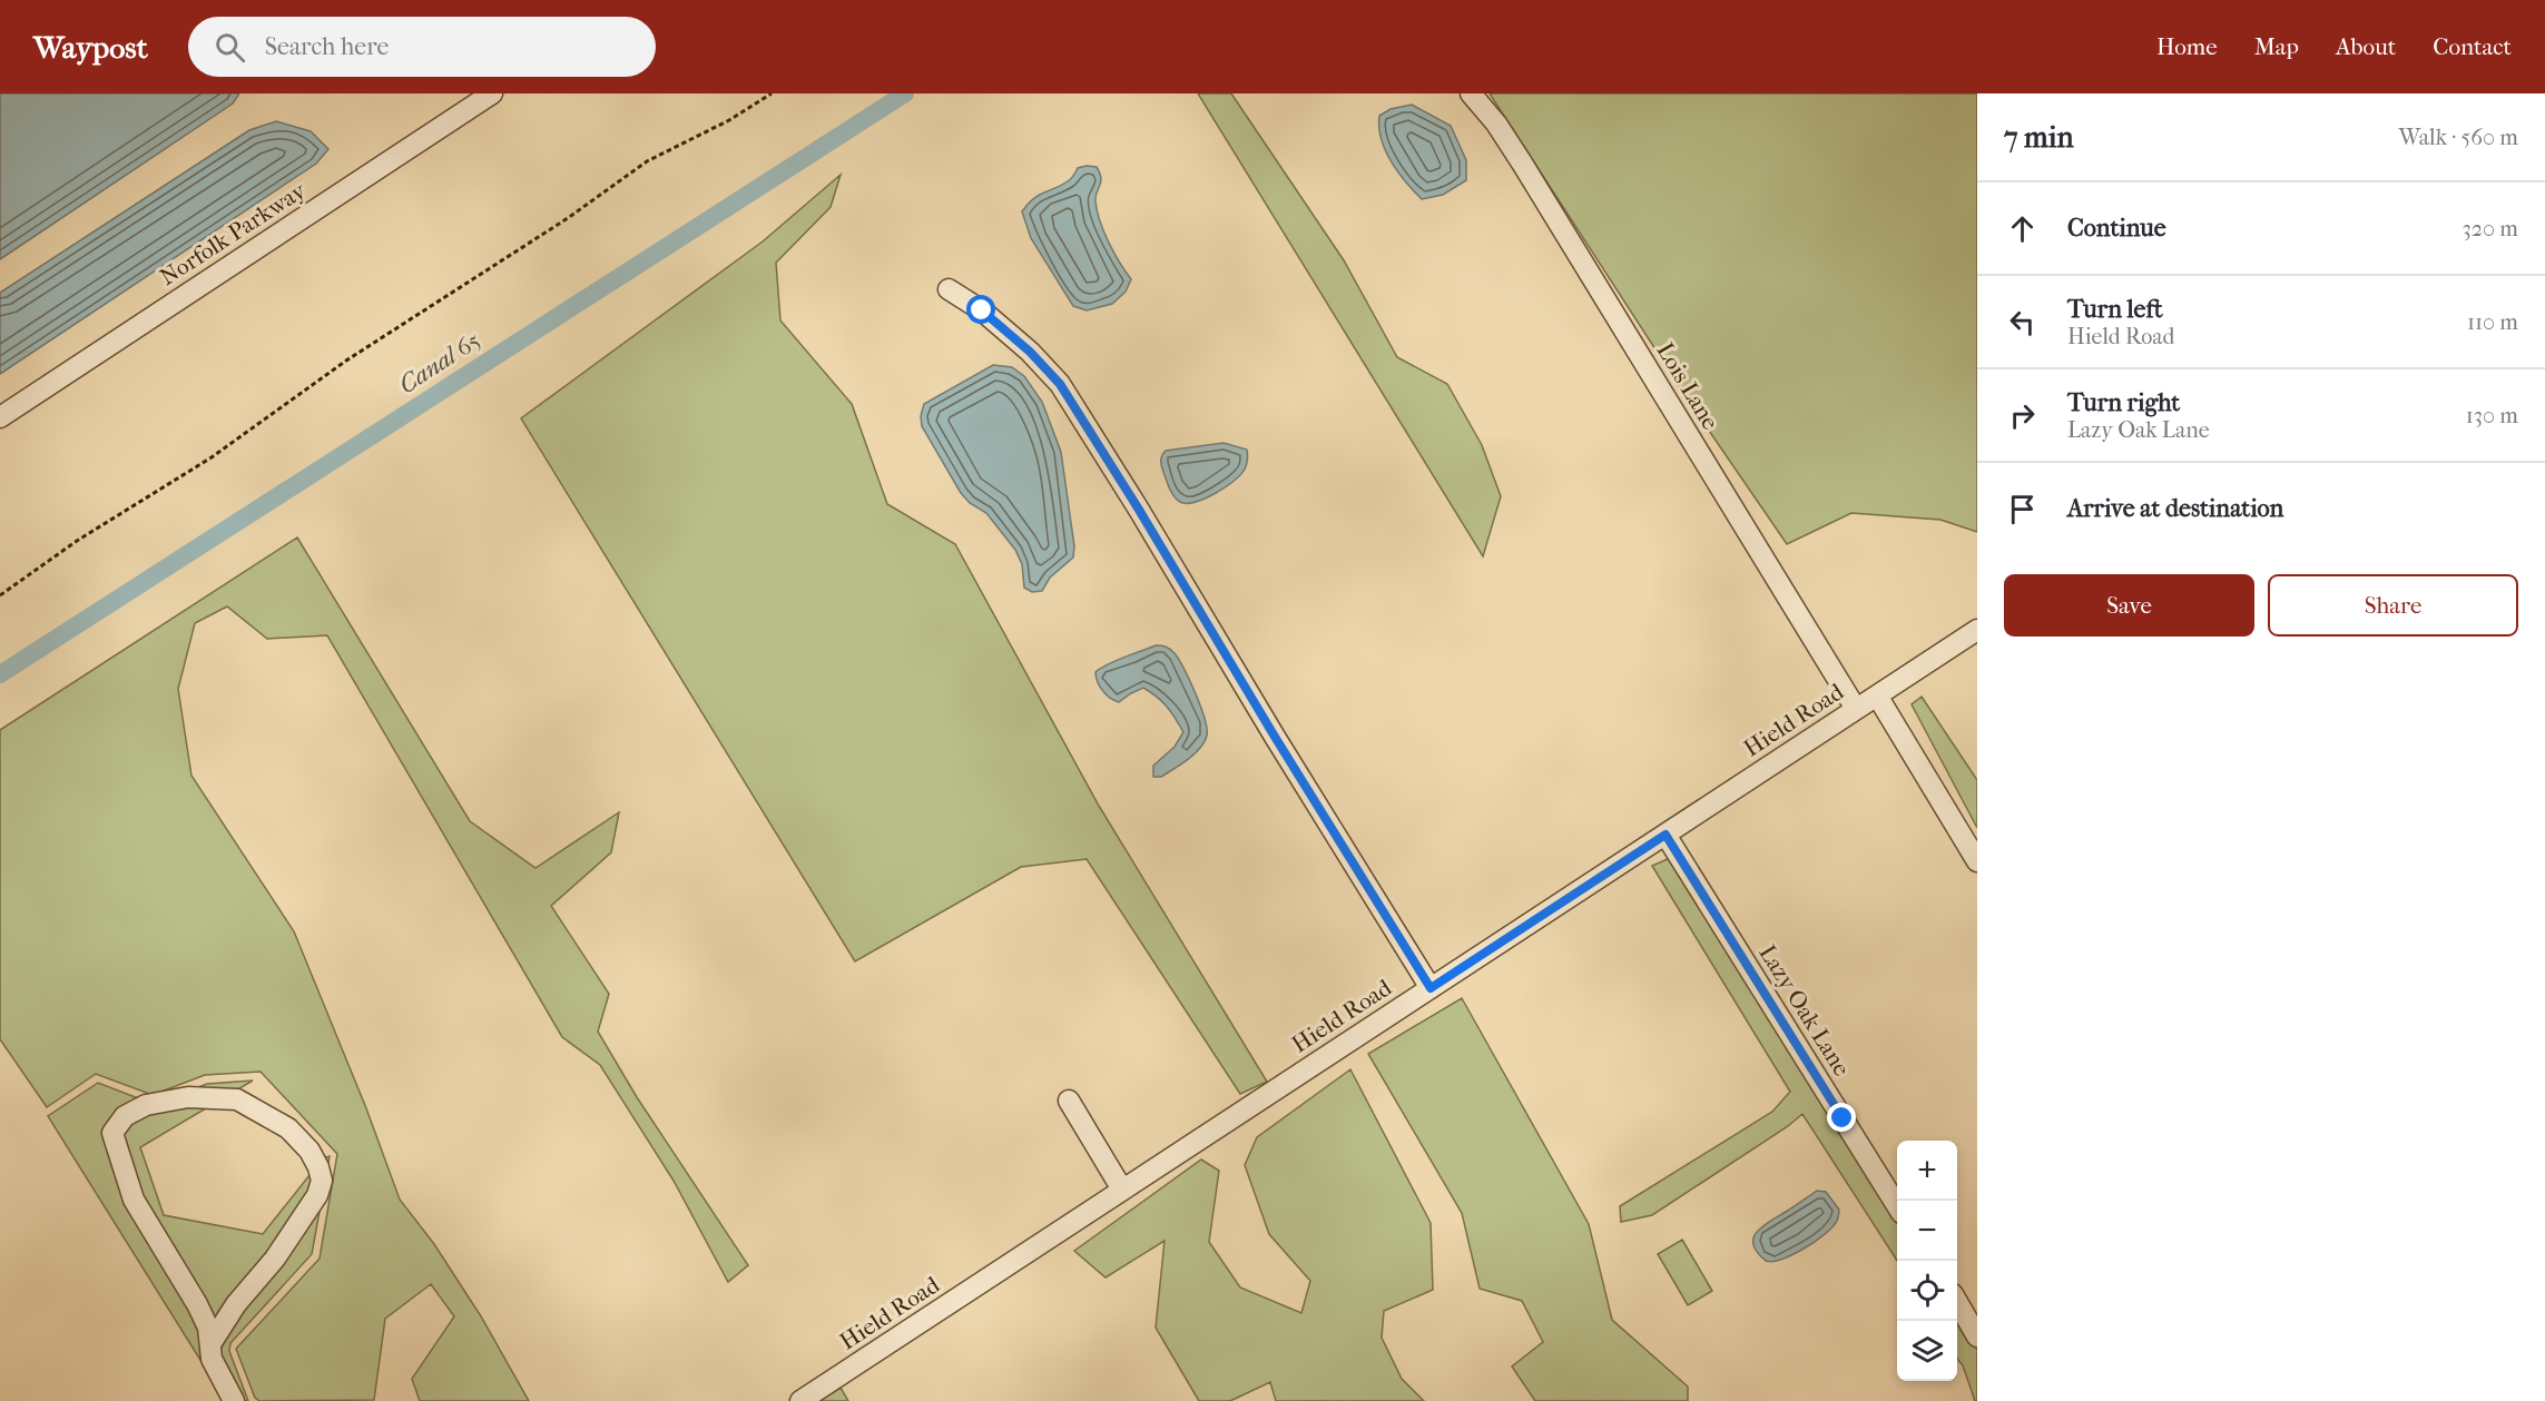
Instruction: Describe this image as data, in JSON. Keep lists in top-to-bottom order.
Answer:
{
  "streets": {
    "street": [
      "Norfolk Parkway",
      "Lois Lane",
      "Hield Road",
      "Lazy Oak Lane"
    ]
  },
  "crossings": [
    ["Lois Lane", "Hield Road"],
    ["Hield Road", "Lazy Oak Lane"]
  ],
  "water": ["Canal 65"],
  "page": {
    "header": "Waypost",
    "search": "Search here",
    "nav": [
      "Home",
      "Map",
      "About",
      "Contact"
    ],
    "heading": ["7 min", "Walk · 560 m"],
    "list": [
      ["Continue", "320 m"],
      ["Turn left", "Hield Road", "110 m"],
      ["Turn right", "Lazy Oak Lane", "130 m"],
      "Arrive at destination"
    ],
    "buttons": ["Save", "Share"],
    "map_buttons": ["+", "−"]
  }
}
